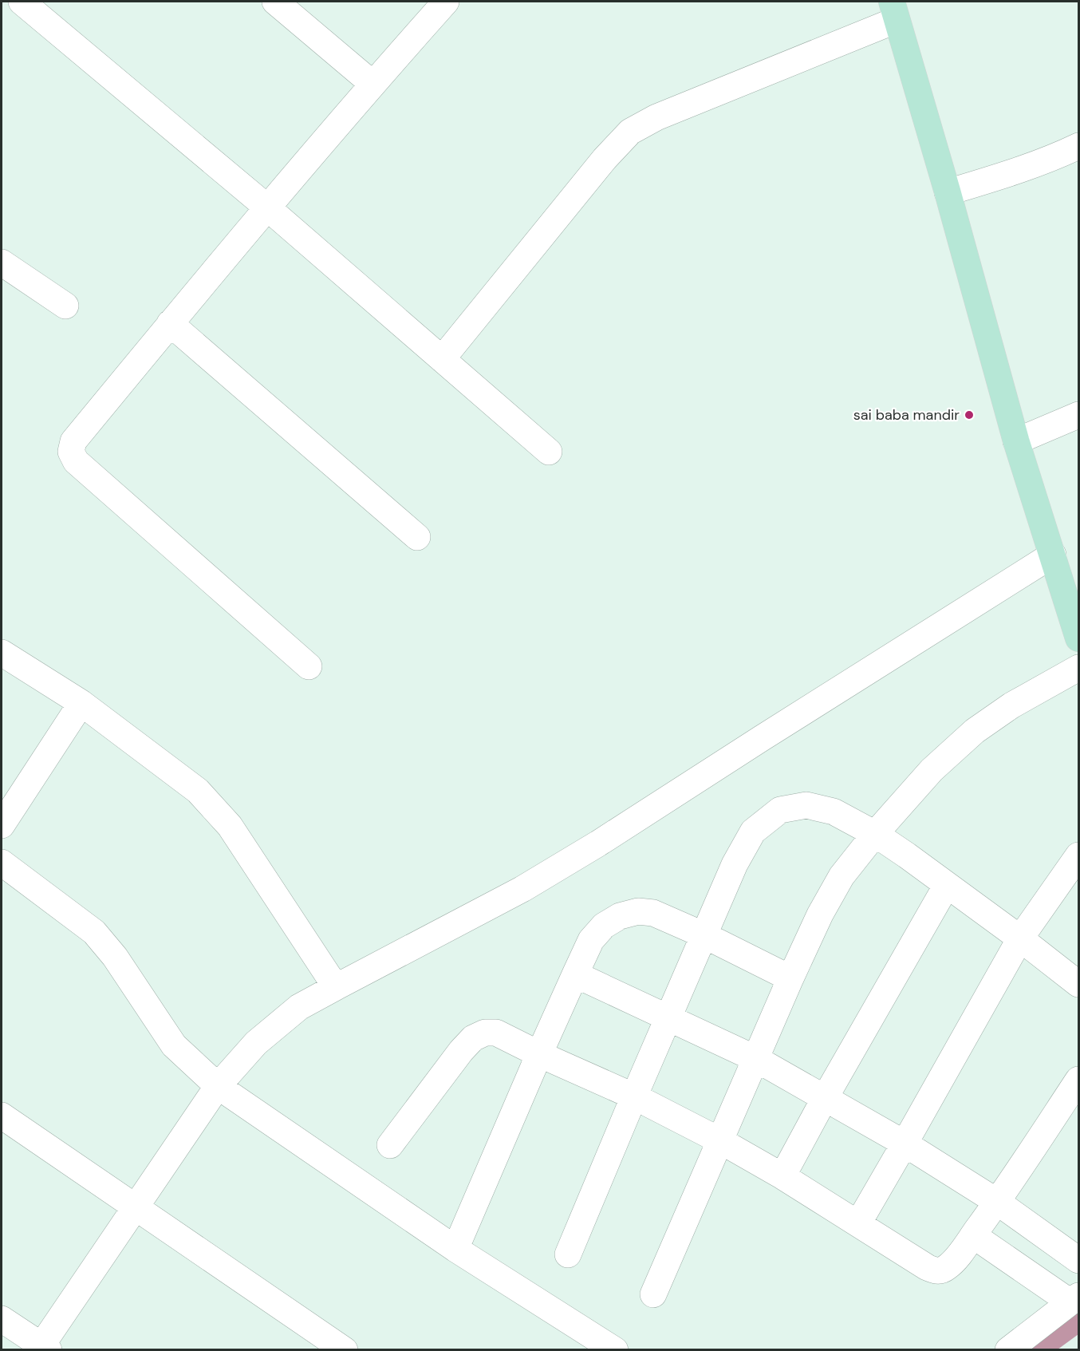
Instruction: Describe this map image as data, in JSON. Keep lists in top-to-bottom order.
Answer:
{
  "places": ["sai baba mandir"]
}
